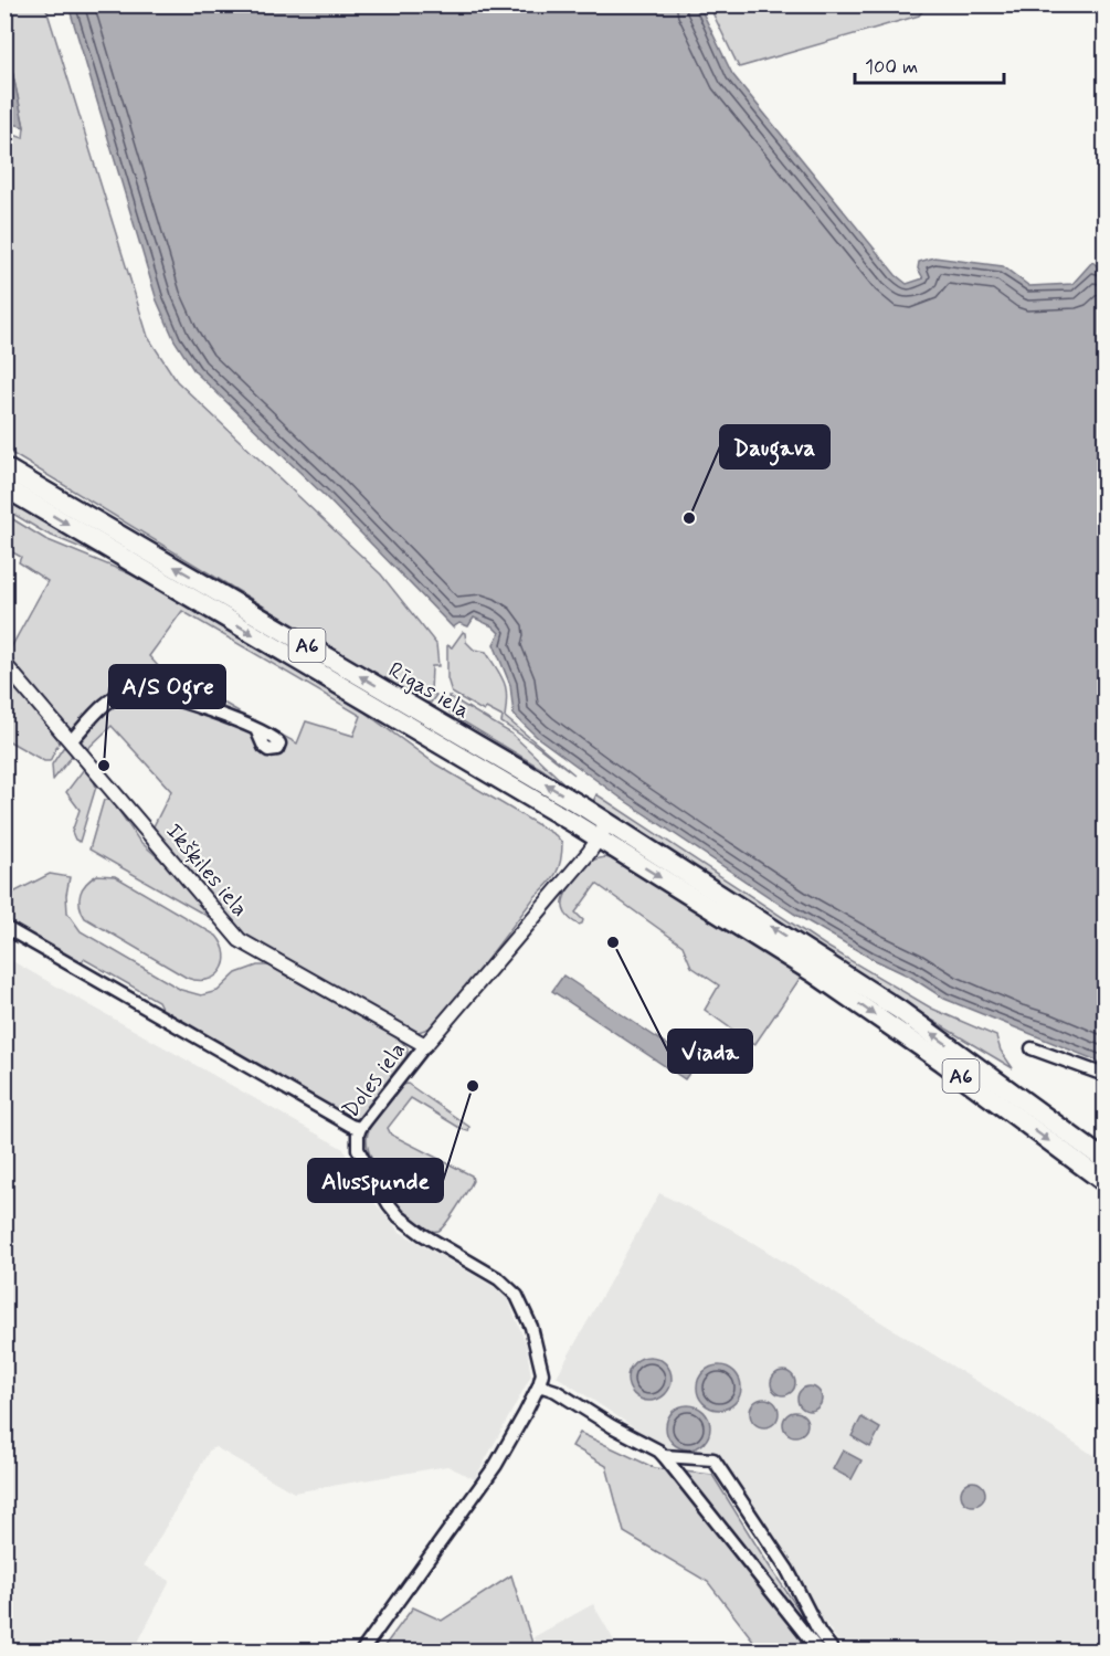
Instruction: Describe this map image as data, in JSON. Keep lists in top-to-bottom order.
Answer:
{
  "streets": {
    "highway": ["A6", "Rīgas iela"],
    "street": ["Ikšķiles iela", "Doles iela"]
  },
  "crossings": [
    ["A6", "Rīgas iela"],
    ["Rīgas iela", "Doles iela"],
    ["Ikšķiles iela", "Doles iela"]
  ],
  "places": [
    "Daugava",
    "A/S Ogre",
    "Viada",
    "Alusspunde"
  ],
  "scale_bar": "100 m"
}
